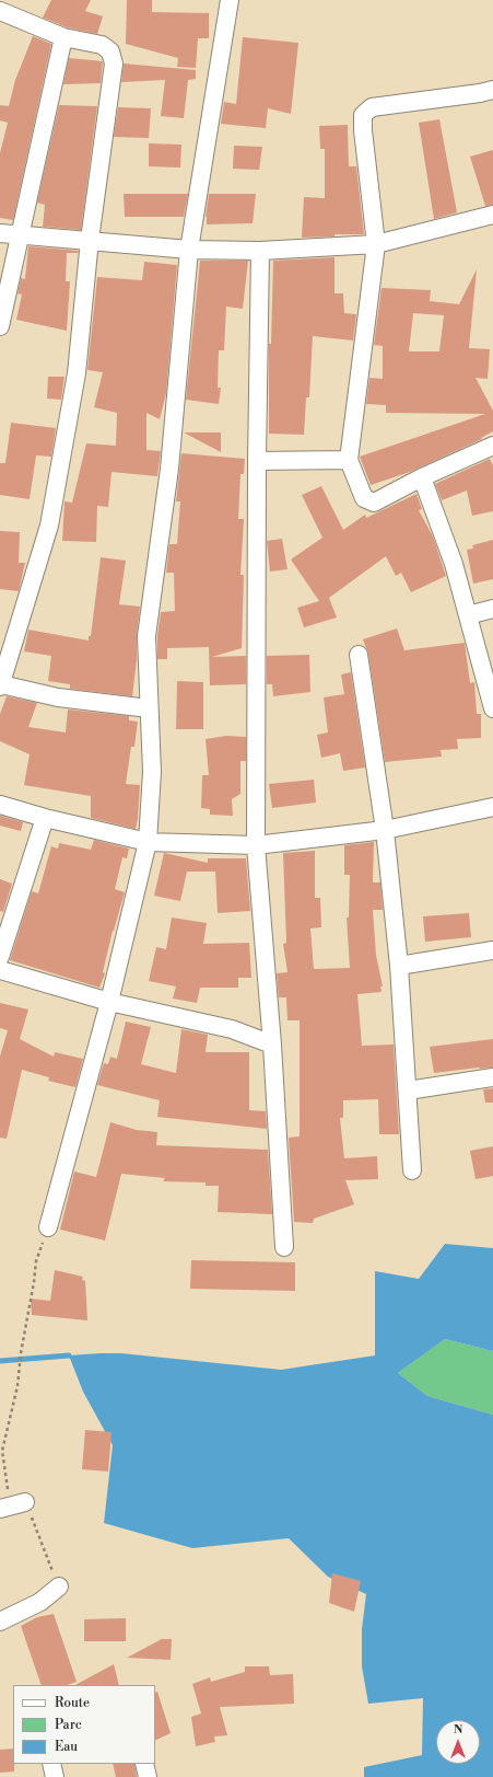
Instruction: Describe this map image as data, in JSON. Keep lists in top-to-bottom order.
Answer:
{
  "legend": ["Route", "Parc", "Eau"],
  "north": "top"
}
